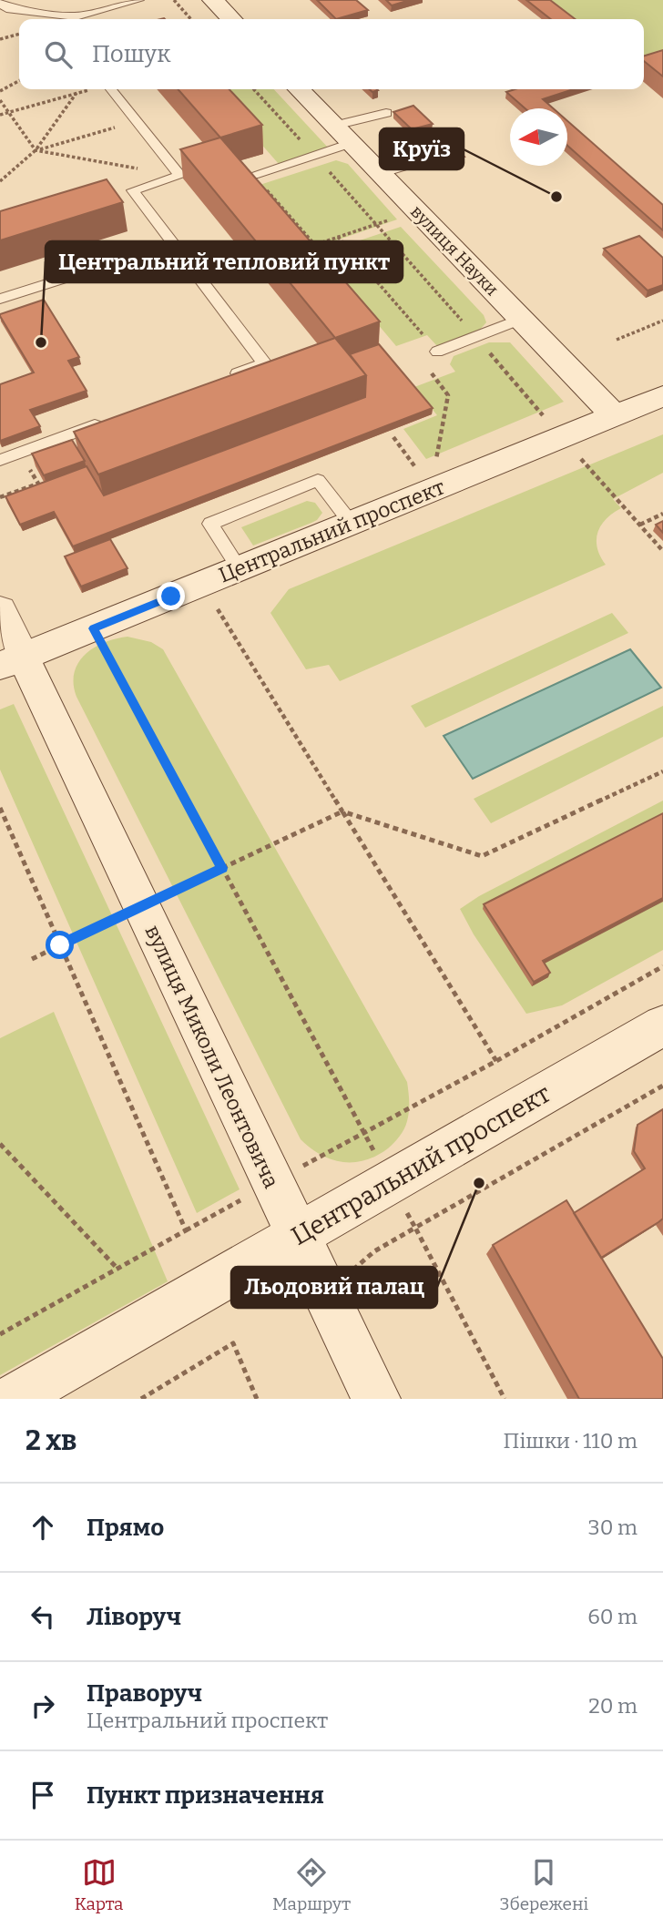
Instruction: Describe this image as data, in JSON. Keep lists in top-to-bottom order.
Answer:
{
  "streets": {
    "street": ["вулиця Науки", "Центральний проспект", "вулиця Миколи Леонтовича"]
  },
  "crossings": [
    ["вулиця Науки", "Центральний проспект"],
    ["Центральний проспект", "вулиця Миколи Леонтовича"]
  ],
  "places": ["Круїз", "Центральний тепловий пункт", "Льодовий палац"],
  "north": "left",
  "page": {
    "search": "Пошук",
    "heading": ["2 хв", "Пішки · 110 m"],
    "list": [
      ["Прямо", "30 m"],
      ["Ліворуч", "60 m"],
      ["Праворуч", "Центральний проспект", "20 m"],
      "Пункт призначення"
    ],
    "nav": ["Карта", "Маршрут", "Збережені"]
  }
}
